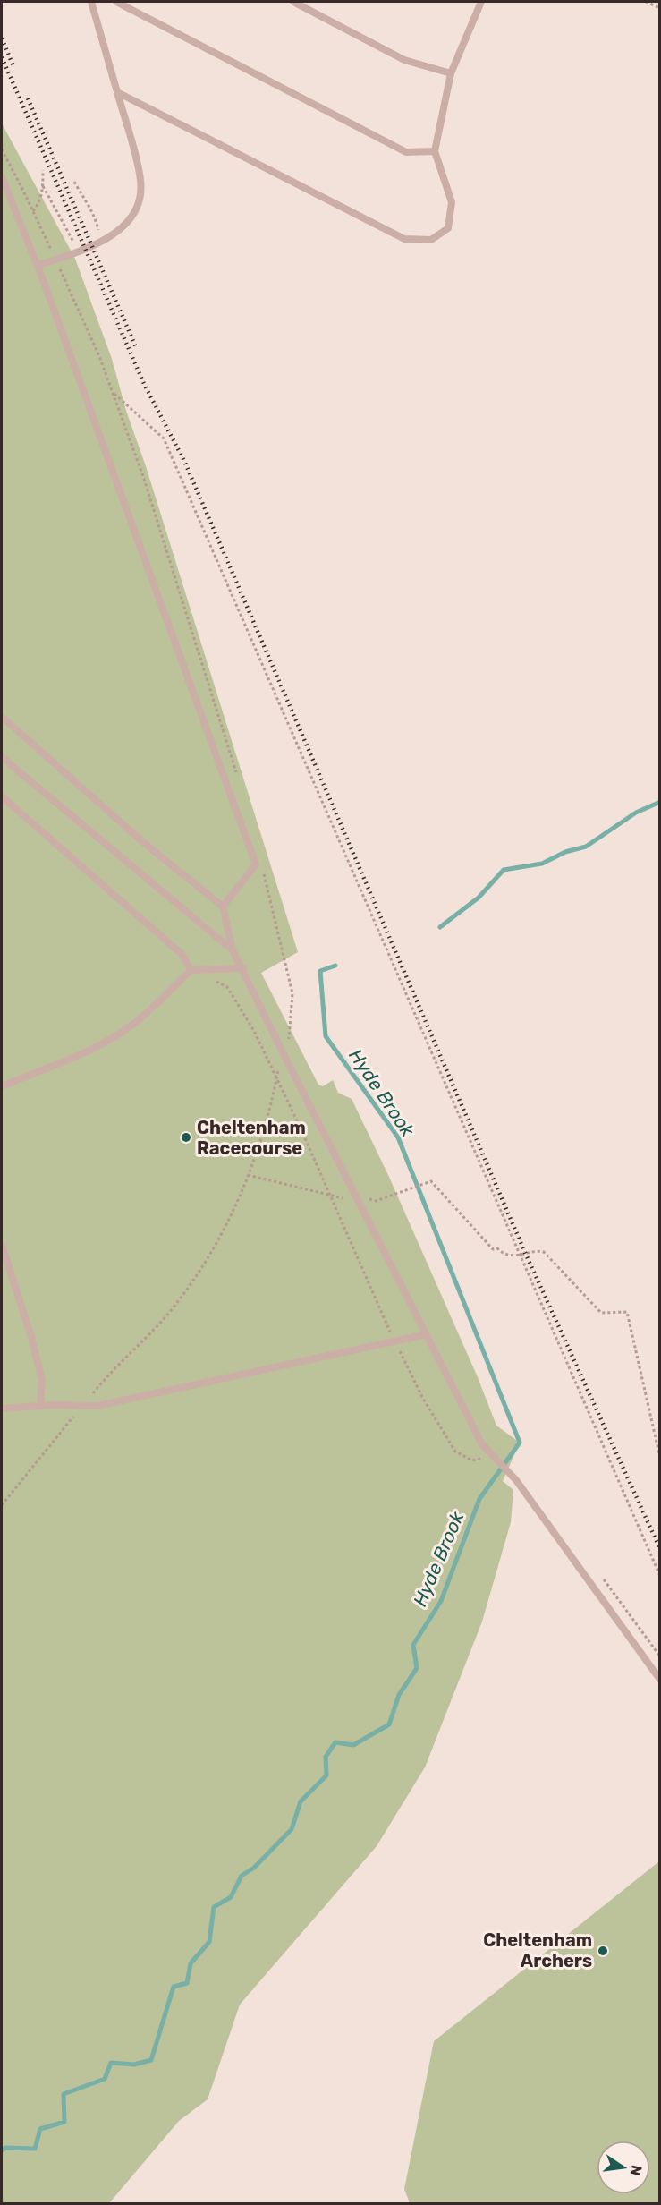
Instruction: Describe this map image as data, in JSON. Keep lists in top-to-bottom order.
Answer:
{
  "water": ["Hyde Brook"],
  "places": ["Cheltenham Racecourse", "Cheltenham Archers"],
  "north": "right"
}
